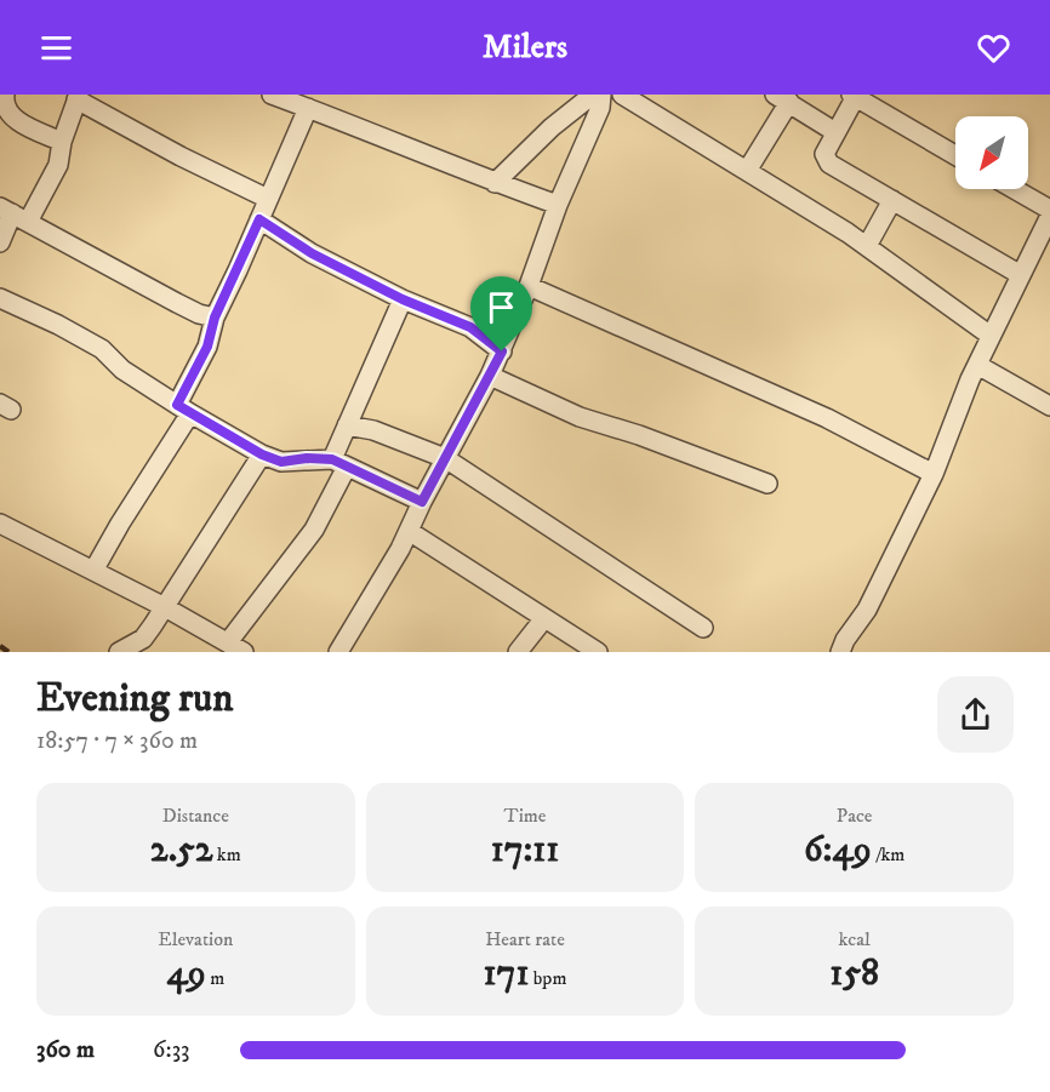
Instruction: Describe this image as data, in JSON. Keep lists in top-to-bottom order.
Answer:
{
  "north": "bottom left",
  "page": {
    "header": "Milers",
    "heading": ["Evening run", "18:57 · 7 × 360 m"],
    "stats": [
      ["Distance", "2.52 km"],
      ["Time", "17:11"],
      ["Pace", "6:49 /km"],
      ["Elevation", "49 m"],
      ["Heart rate", "171 bpm"],
      ["kcal", "158"]
    ],
    "list": [
      {
        "name": "360 m",
        "note": "6:33"
      }
    ]
  }
}
